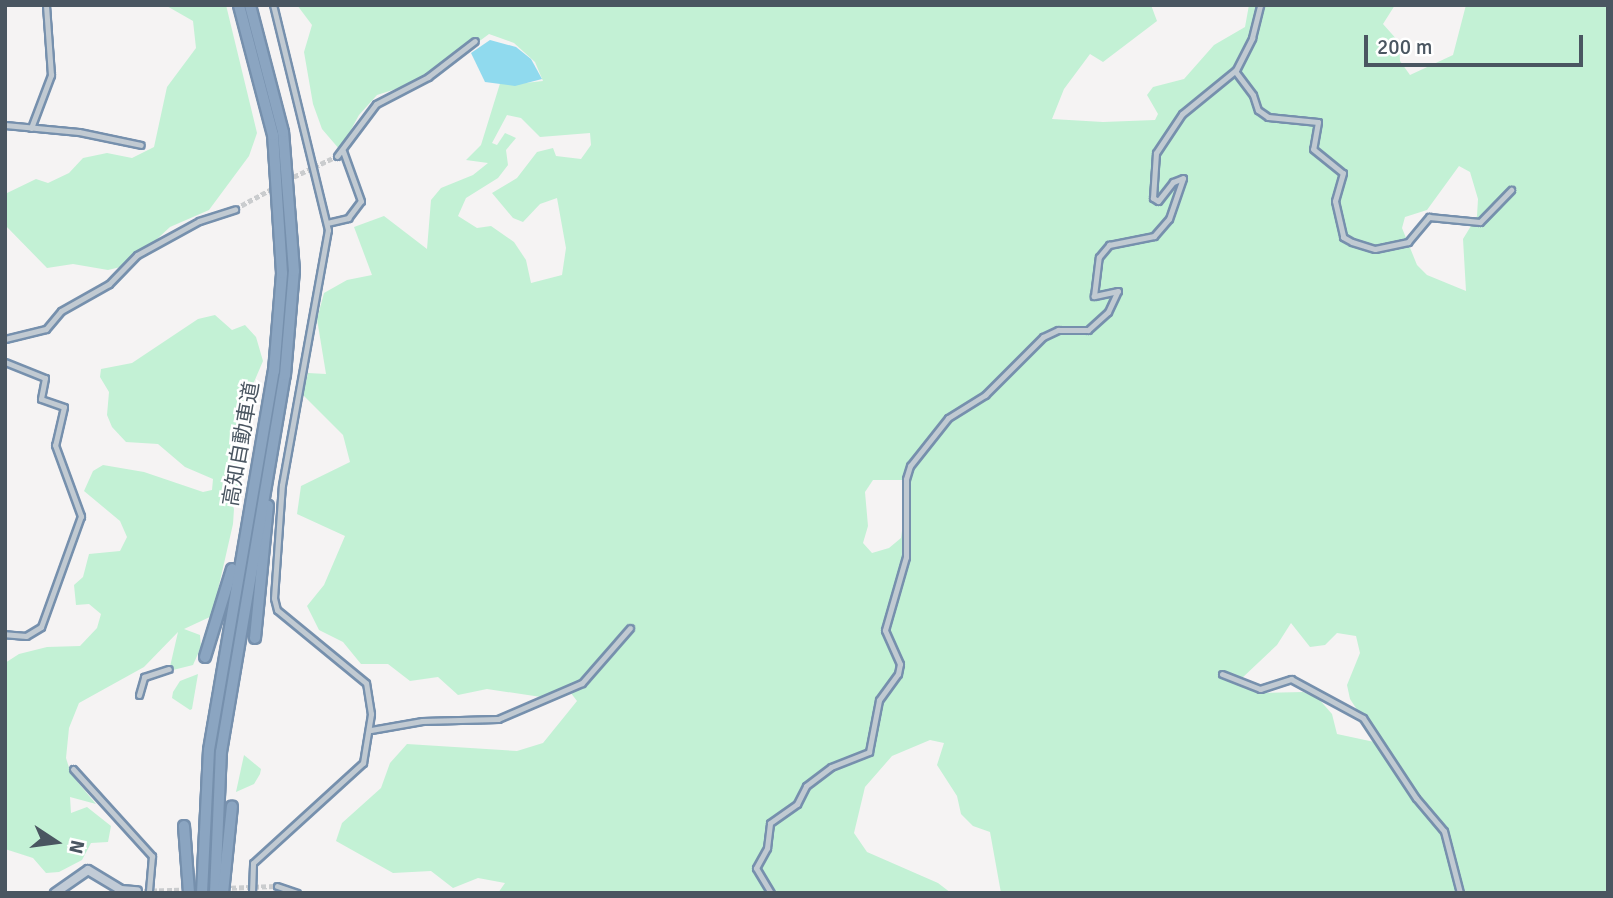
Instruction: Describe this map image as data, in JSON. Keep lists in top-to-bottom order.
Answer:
{
  "streets": {
    "highway": ["高知自動車道"]
  },
  "scale_bar": "200 m",
  "north": "right"
}
